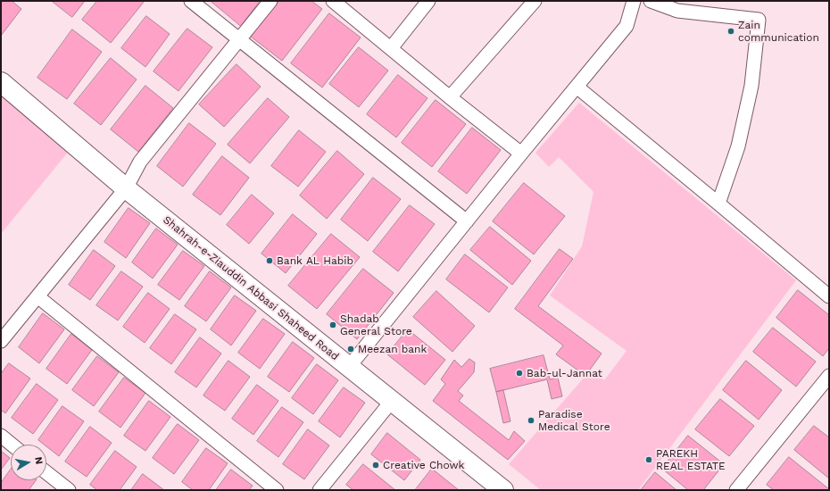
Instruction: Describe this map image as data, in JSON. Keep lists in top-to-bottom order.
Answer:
{
  "streets": {
    "street": ["Shahrah-e-Ziauddin Abbasi Shaheed Road"]
  },
  "places": [
    "Zain communication",
    "Bank AL Habib",
    "Shadab General Store",
    "Meezan bank",
    "Bab-ul-Jannat",
    "Paradise Medical Store",
    "PAREKH REAL ESTATE",
    "Creative Chowk"
  ],
  "north": "right"
}
